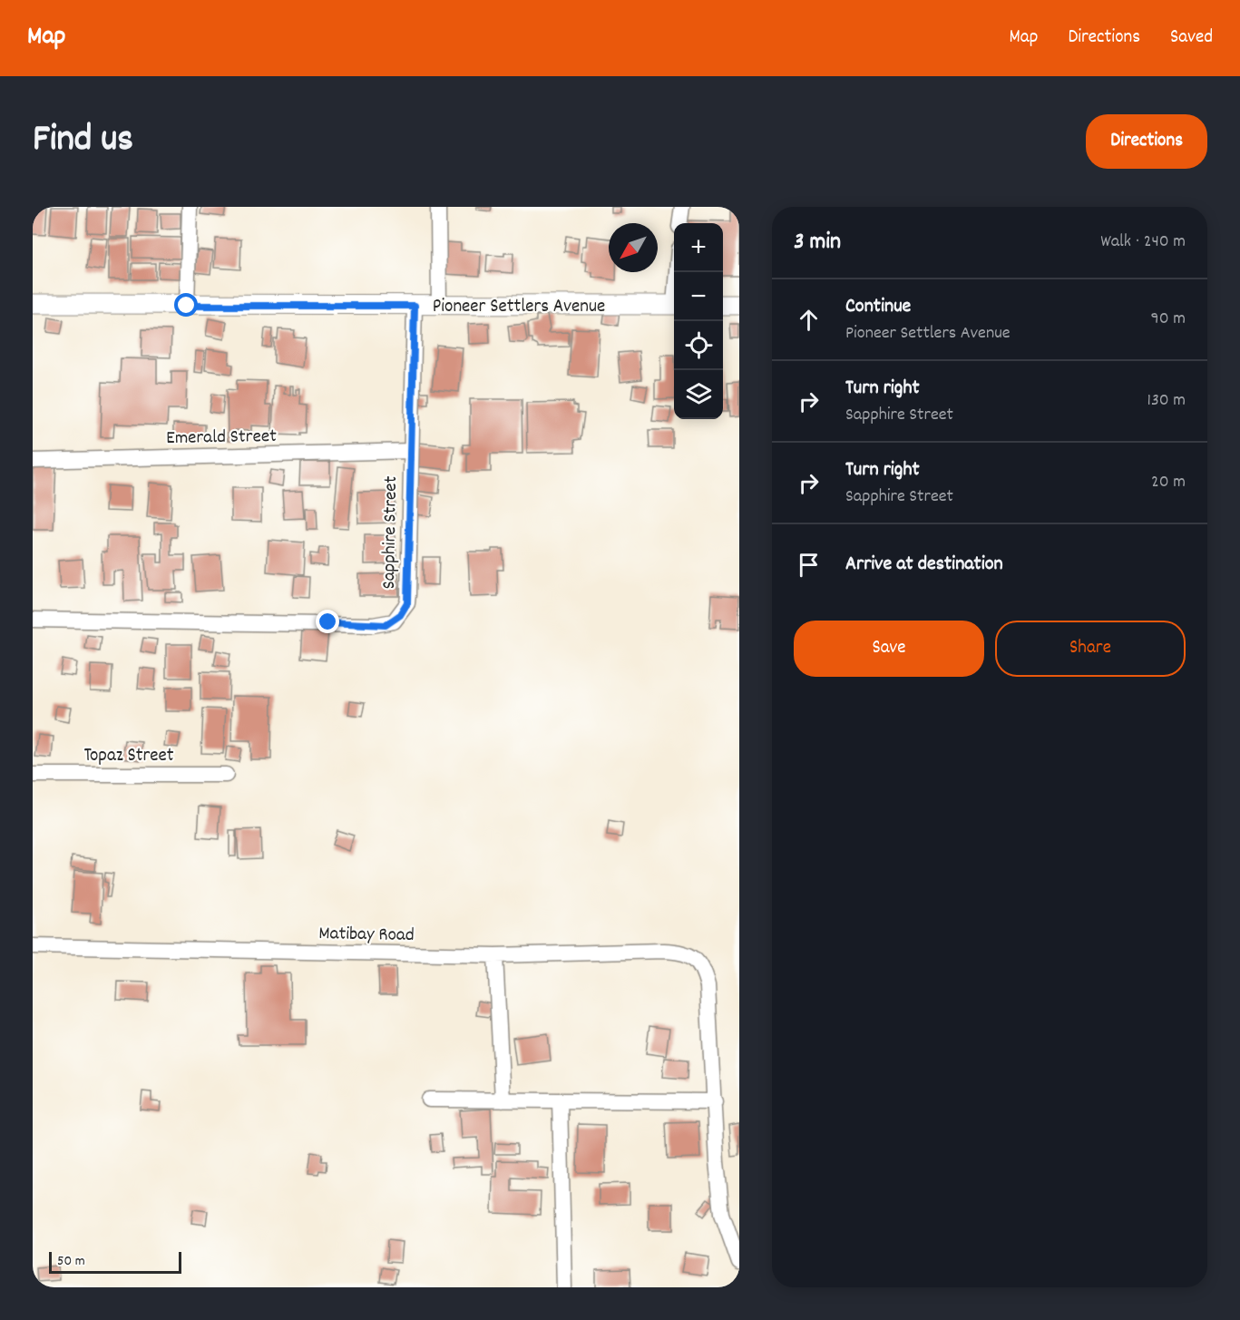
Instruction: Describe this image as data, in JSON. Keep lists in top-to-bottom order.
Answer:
{
  "streets": {
    "street": [
      "Pioneer Settlers Avenue",
      "Emerald Street",
      "Sapphire Street",
      "Topaz Street",
      "Matibay Road"
    ]
  },
  "crossings": [
    ["Pioneer Settlers Avenue", "Sapphire Street"],
    ["Emerald Street", "Sapphire Street"]
  ],
  "scale_bar": "50 m",
  "north": "bottom left",
  "page": {
    "header": "Map",
    "nav": ["Map", "Directions", "Saved"],
    "title": "Find us",
    "buttons": [
      "Directions",
      ["Save", "Share"]
    ],
    "heading": ["3 min", "Walk · 240 m"],
    "map_buttons": ["+", "−"],
    "list": [
      ["Continue", "Pioneer Settlers Avenue", "90 m"],
      ["Turn right", "Sapphire Street", "130 m"],
      ["Turn right", "Sapphire Street", "20 m"],
      "Arrive at destination"
    ],
    "scale": "50 m"
  }
}
